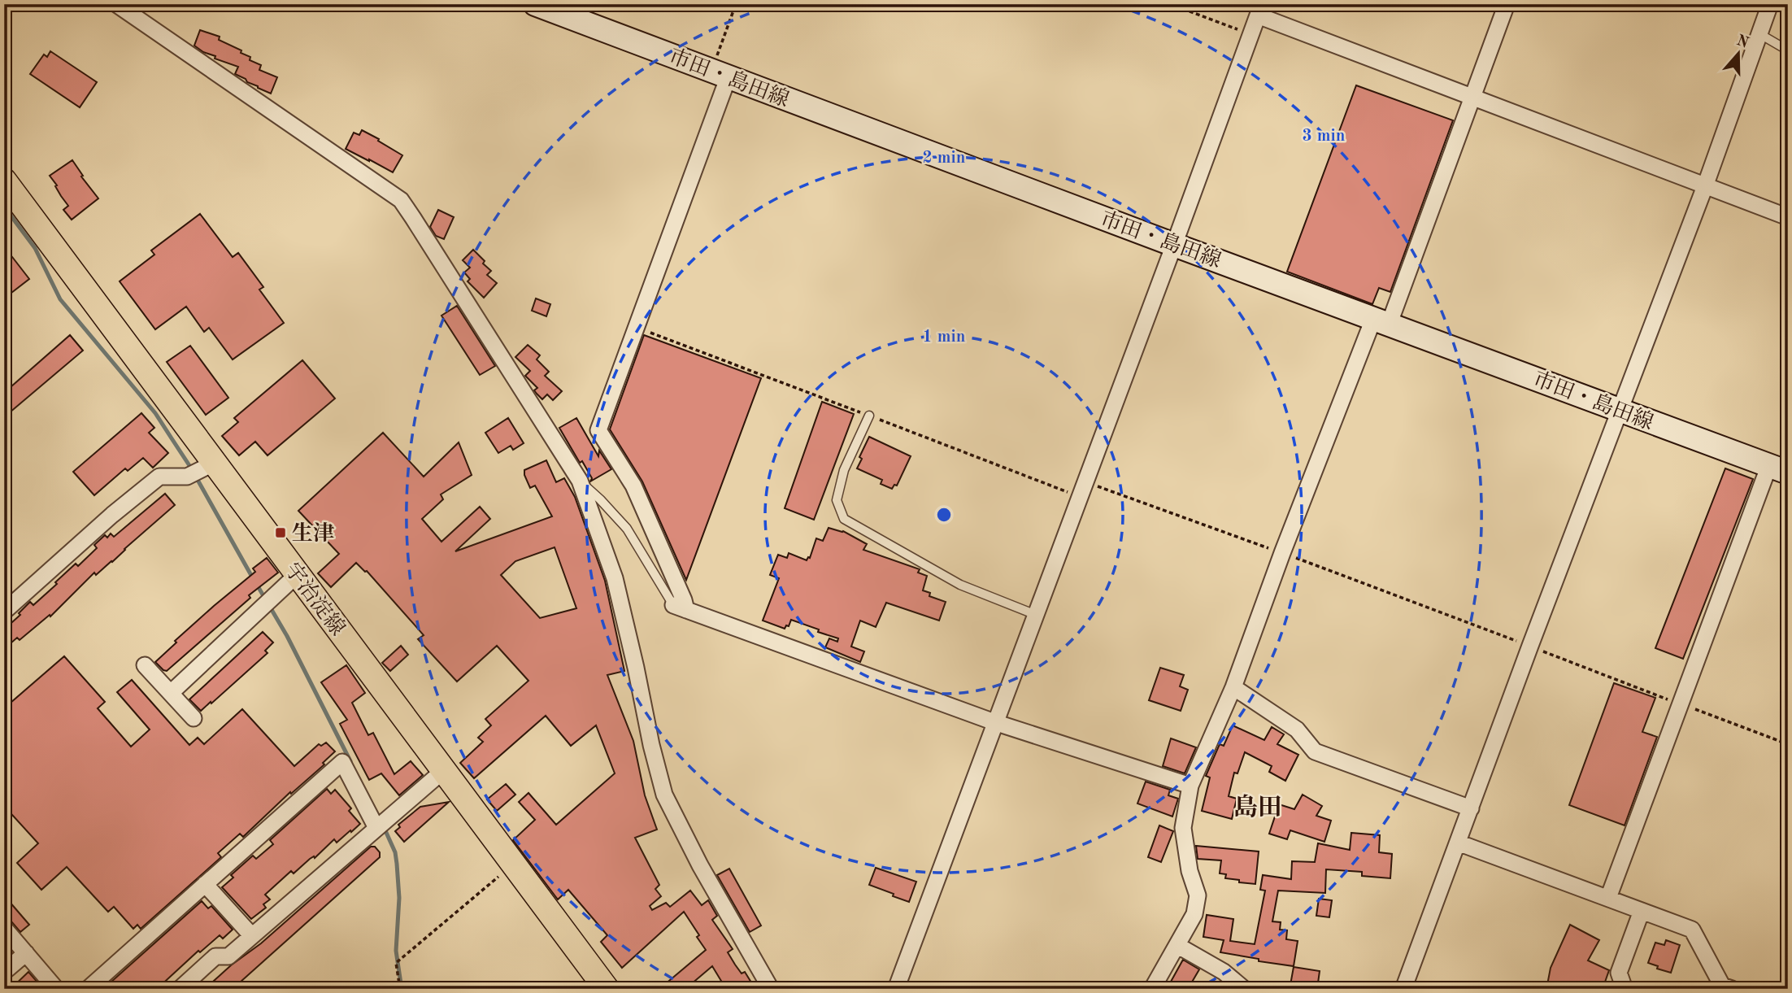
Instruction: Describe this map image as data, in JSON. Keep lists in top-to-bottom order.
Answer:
{
  "streets": {
    "main road": ["宇治淀線"],
    "street": ["市田・島田線"]
  },
  "districts": ["島田"],
  "places": {
    "transit": ["生津"]
  },
  "north": "top",
  "rings": ["3 min", "2 min", "1 min"]
}
